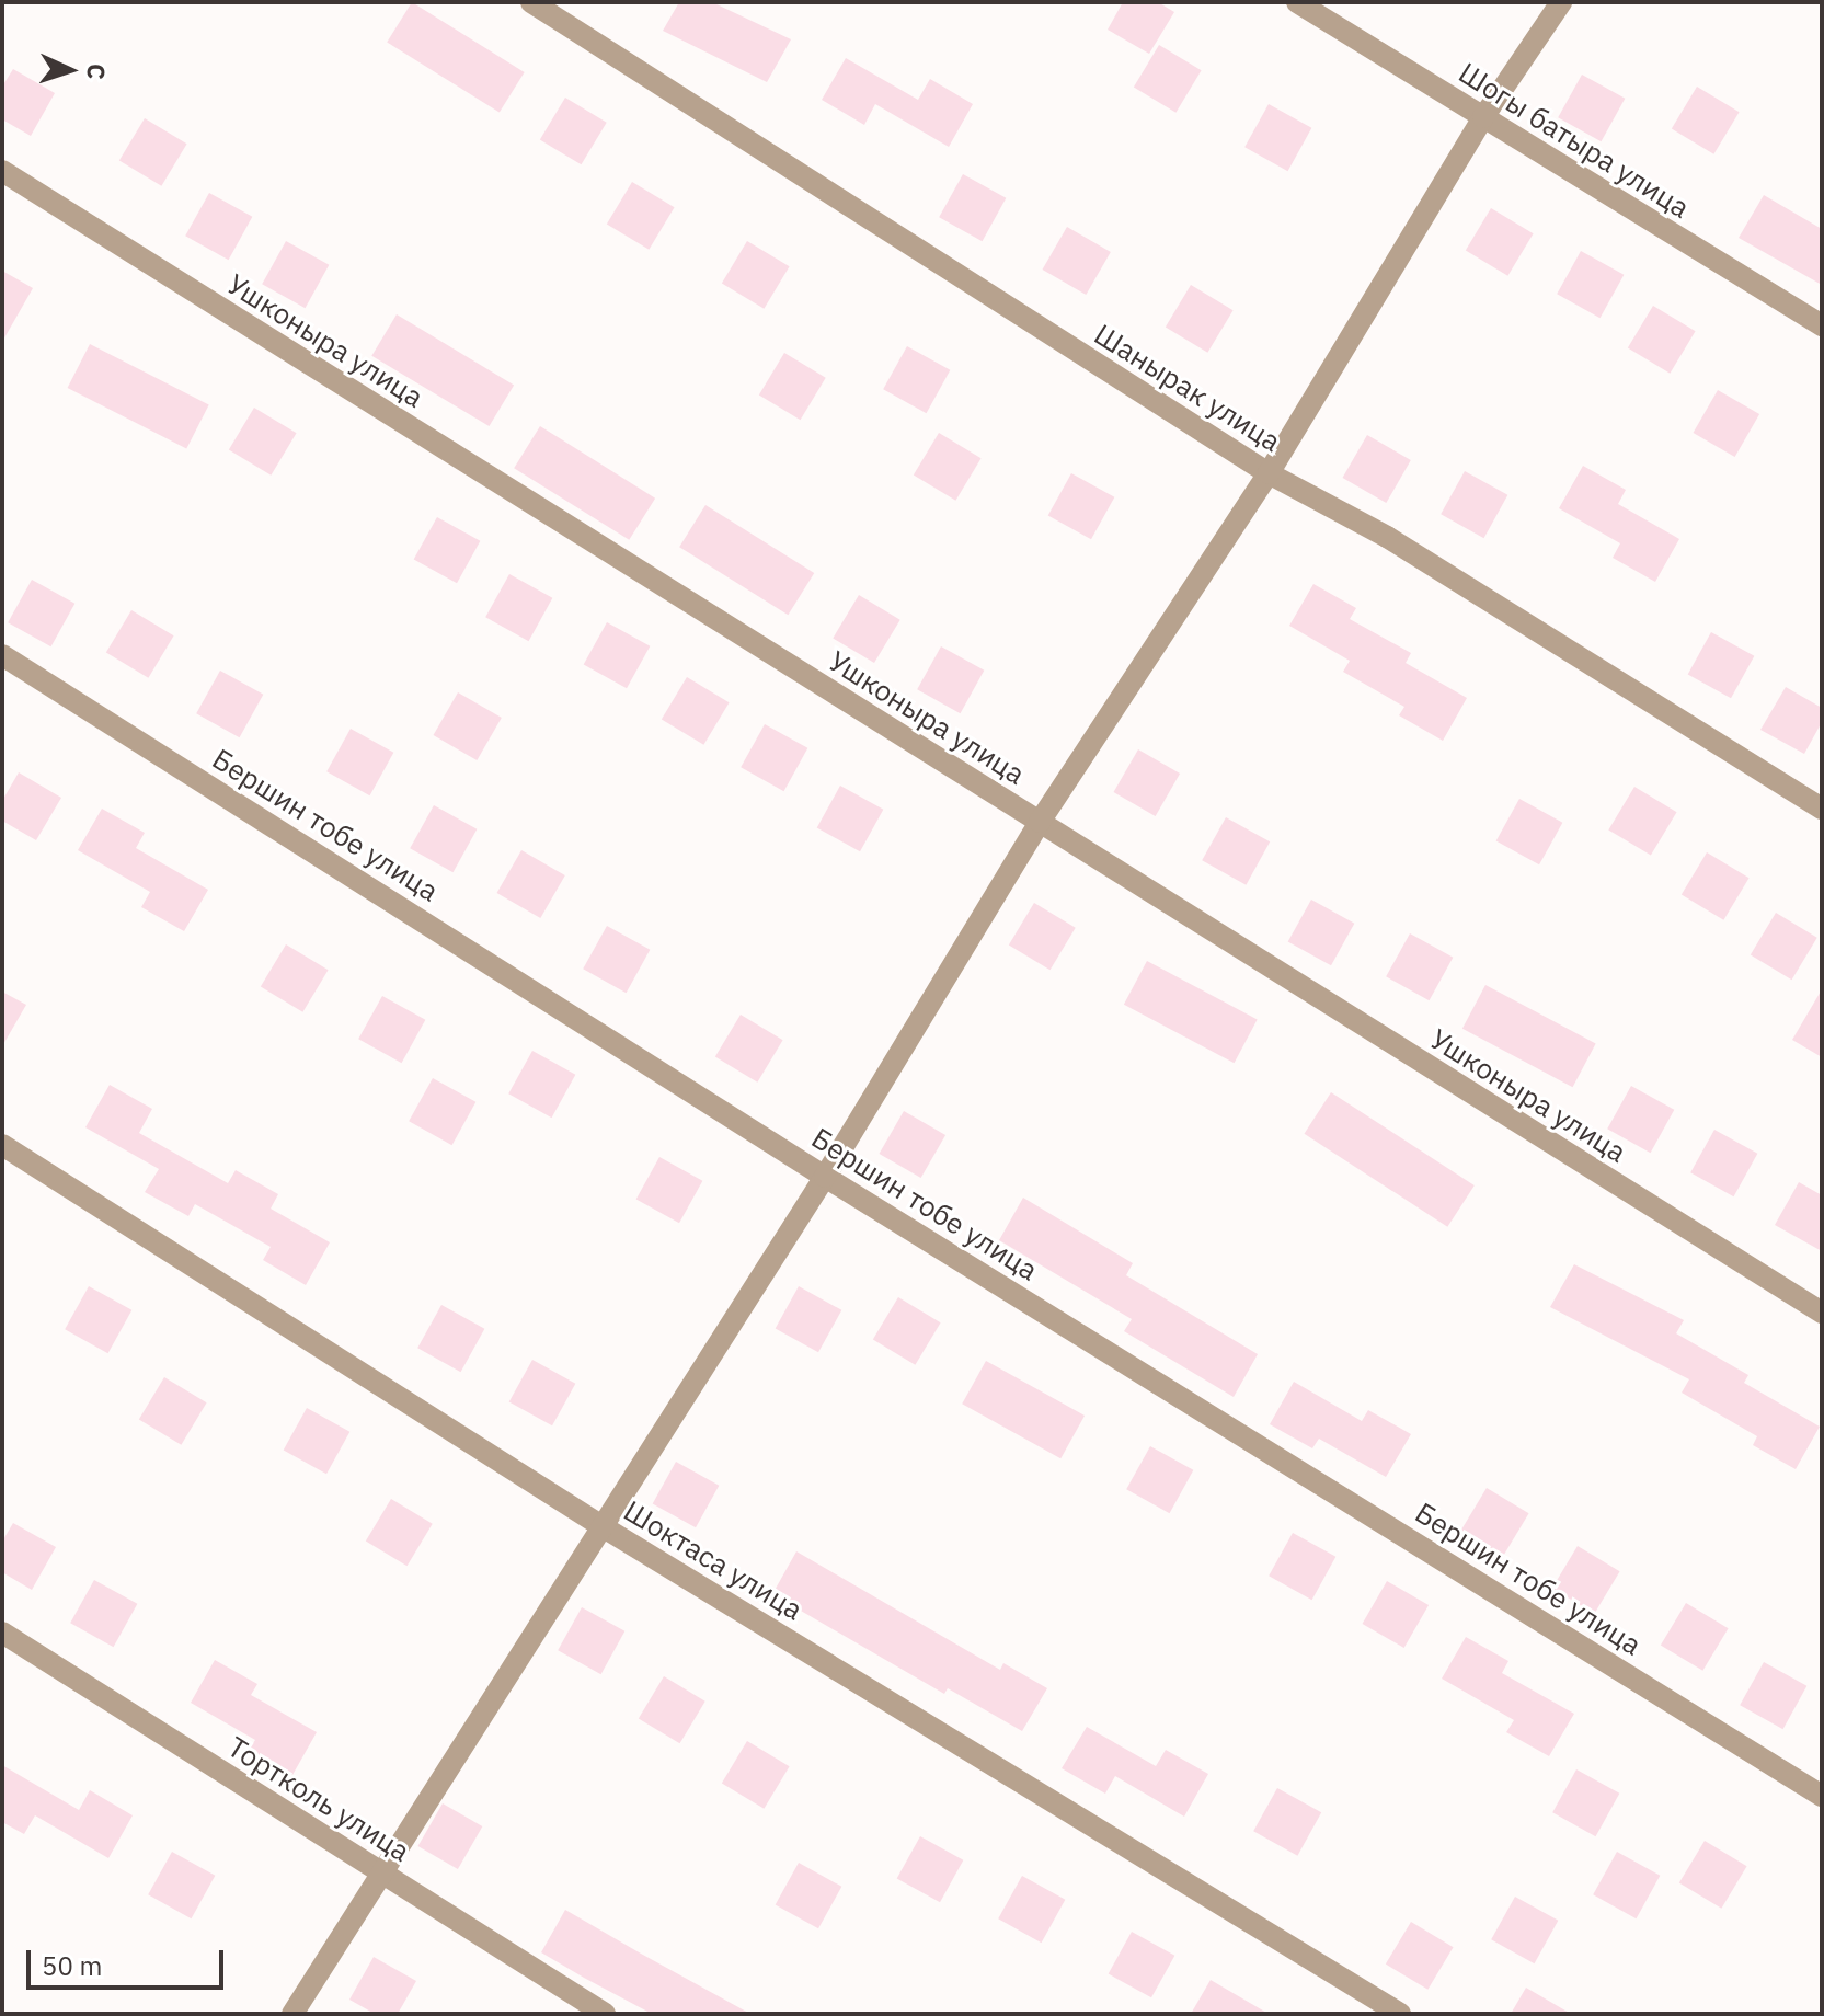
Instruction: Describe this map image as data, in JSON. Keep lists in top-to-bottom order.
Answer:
{
  "streets": {
    "street": [
      "Шогы батыра улица",
      "Ушконыра улица",
      "Шанырак улица",
      "Бершин тобе улица",
      "Шоктаса улица",
      "Тортколь улица"
    ]
  },
  "scale_bar": "50 m",
  "north": "right"
}
